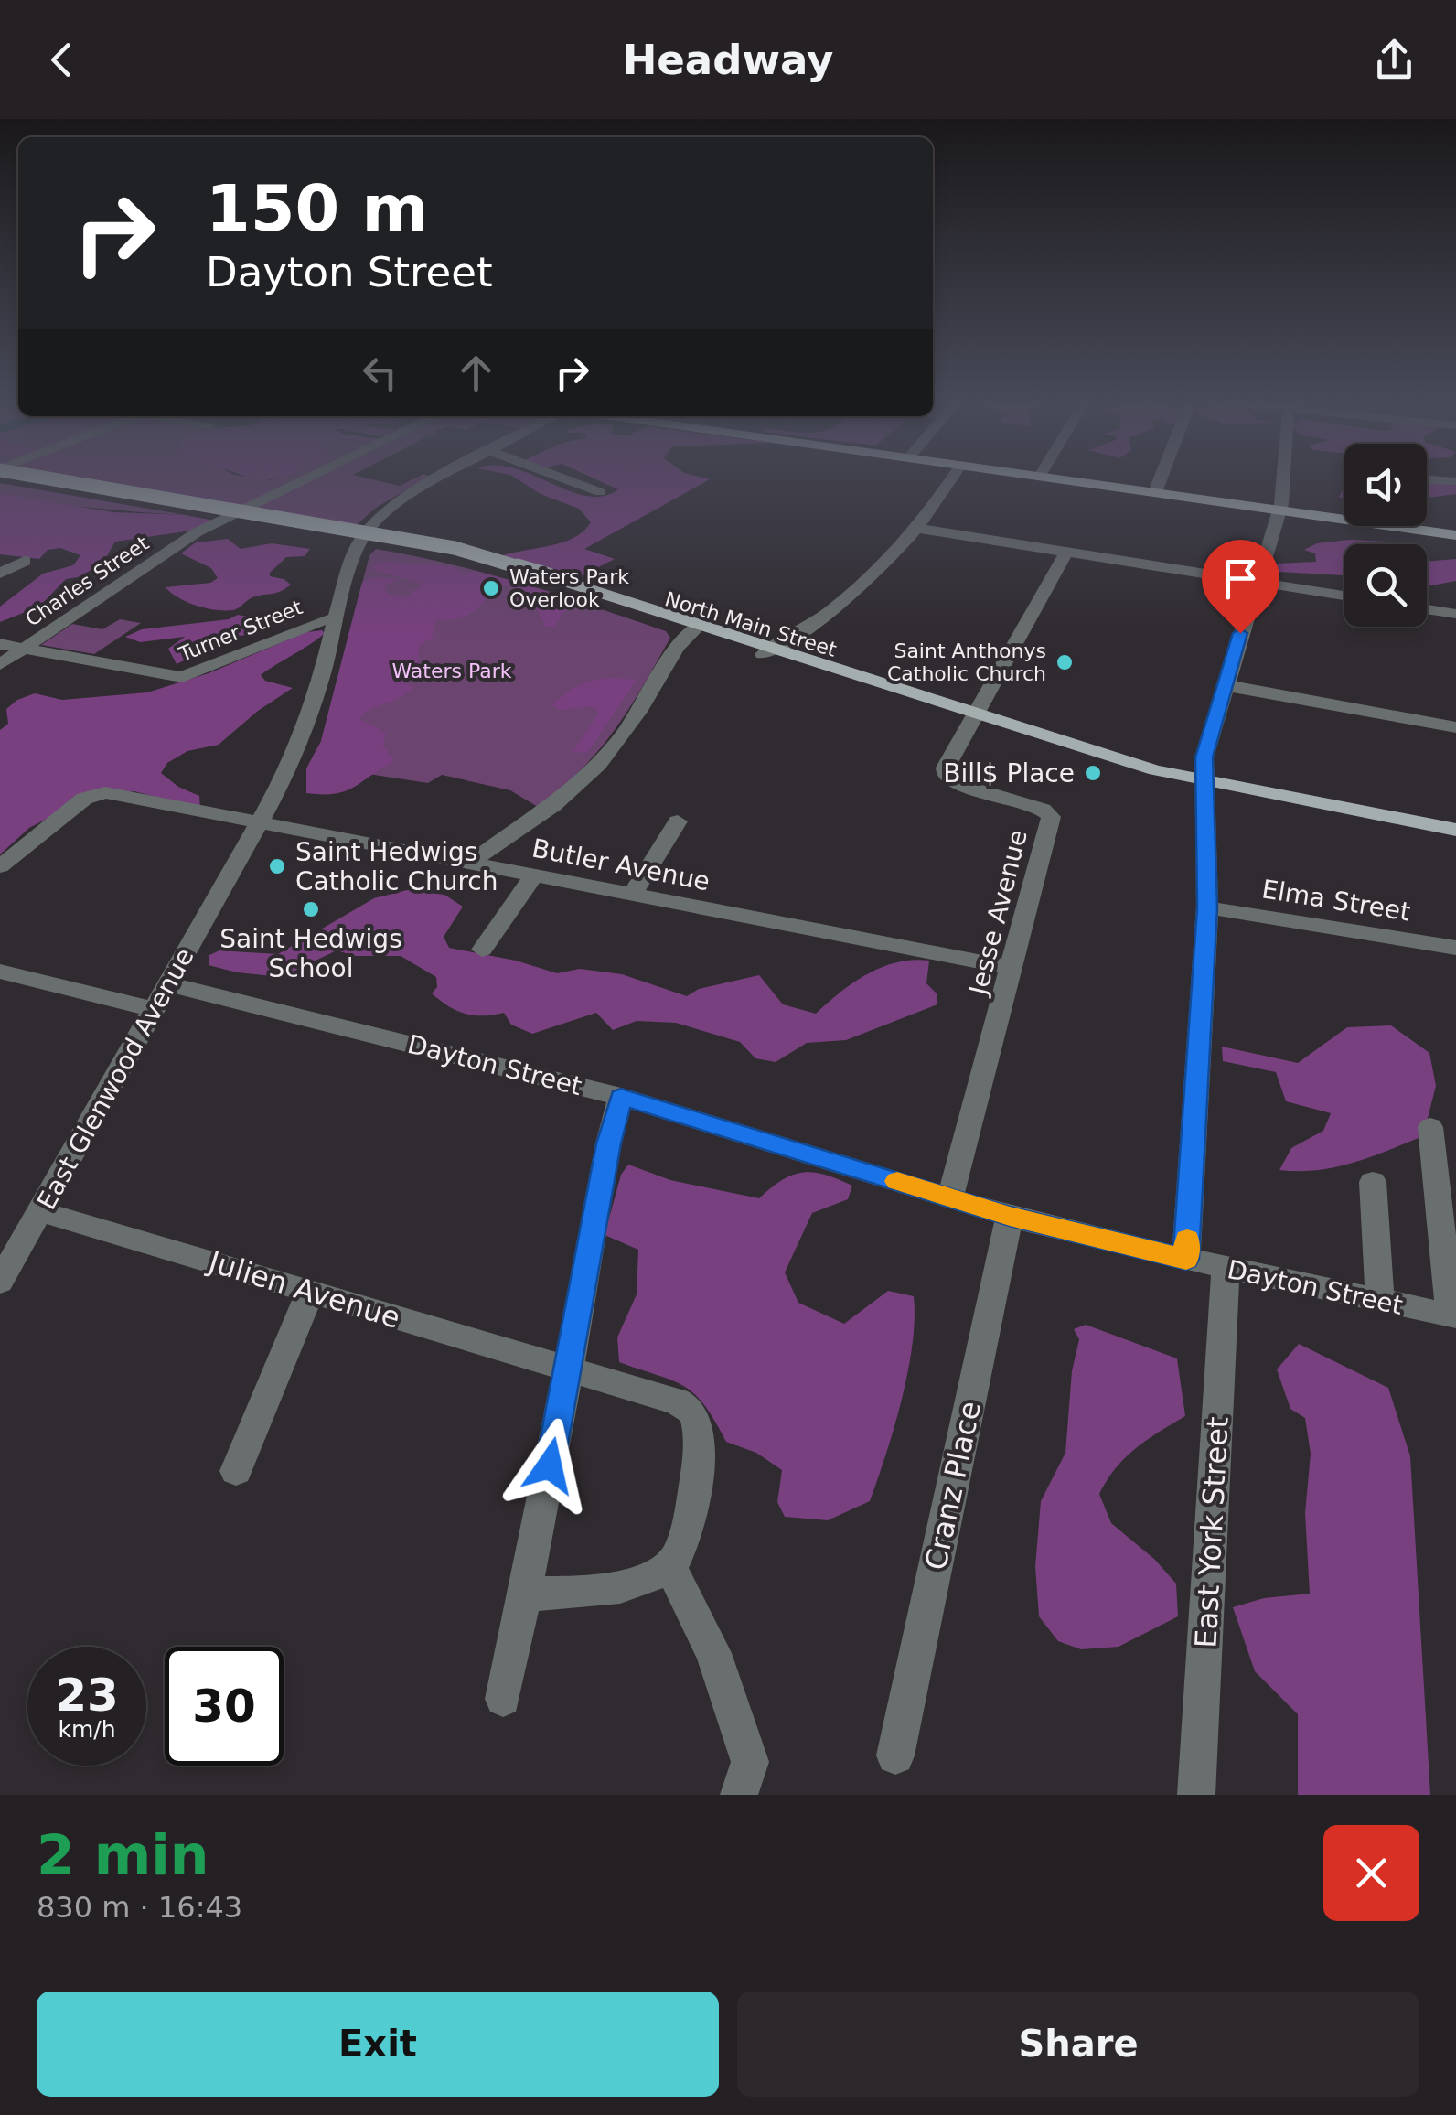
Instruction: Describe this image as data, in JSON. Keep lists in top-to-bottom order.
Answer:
{
  "streets": {
    "main road": ["North Main Street"],
    "street": [
      "Charles Street",
      "Turner Street",
      "Butler Avenue",
      "Elma Street",
      "Jesse Avenue",
      "Dayton Street",
      "East Glenwood Avenue",
      "Julien Avenue",
      "Cranz Place",
      "East York Street"
    ]
  },
  "crossings": [
    ["Charles Street", "Turner Street"],
    ["North Main Street", "Jesse Avenue"],
    ["Turner Street", "East Glenwood Avenue"],
    ["Butler Avenue", "Jesse Avenue"],
    ["Butler Avenue", "East Glenwood Avenue"],
    ["Jesse Avenue", "Dayton Street"],
    ["Dayton Street", "East Glenwood Avenue"],
    ["Dayton Street", "Cranz Place"],
    ["Dayton Street", "East York Street"],
    ["East Glenwood Avenue", "Julien Avenue"]
  ],
  "parks": ["Waters Park"],
  "places": [
    "Waters Park Overlook",
    "Saint Anthonys Catholic Church",
    "Bill$ Place",
    "Saint Hedwigs Catholic Church",
    "Saint Hedwigs School"
  ],
  "page": {
    "header": "Headway",
    "turn": ["150 m", "Dayton Street"],
    "speed": "23 km/h",
    "limit": "30",
    "heading": ["2 min", "830 m · 16:43"],
    "buttons": ["Exit", "Share"]
  }
}
